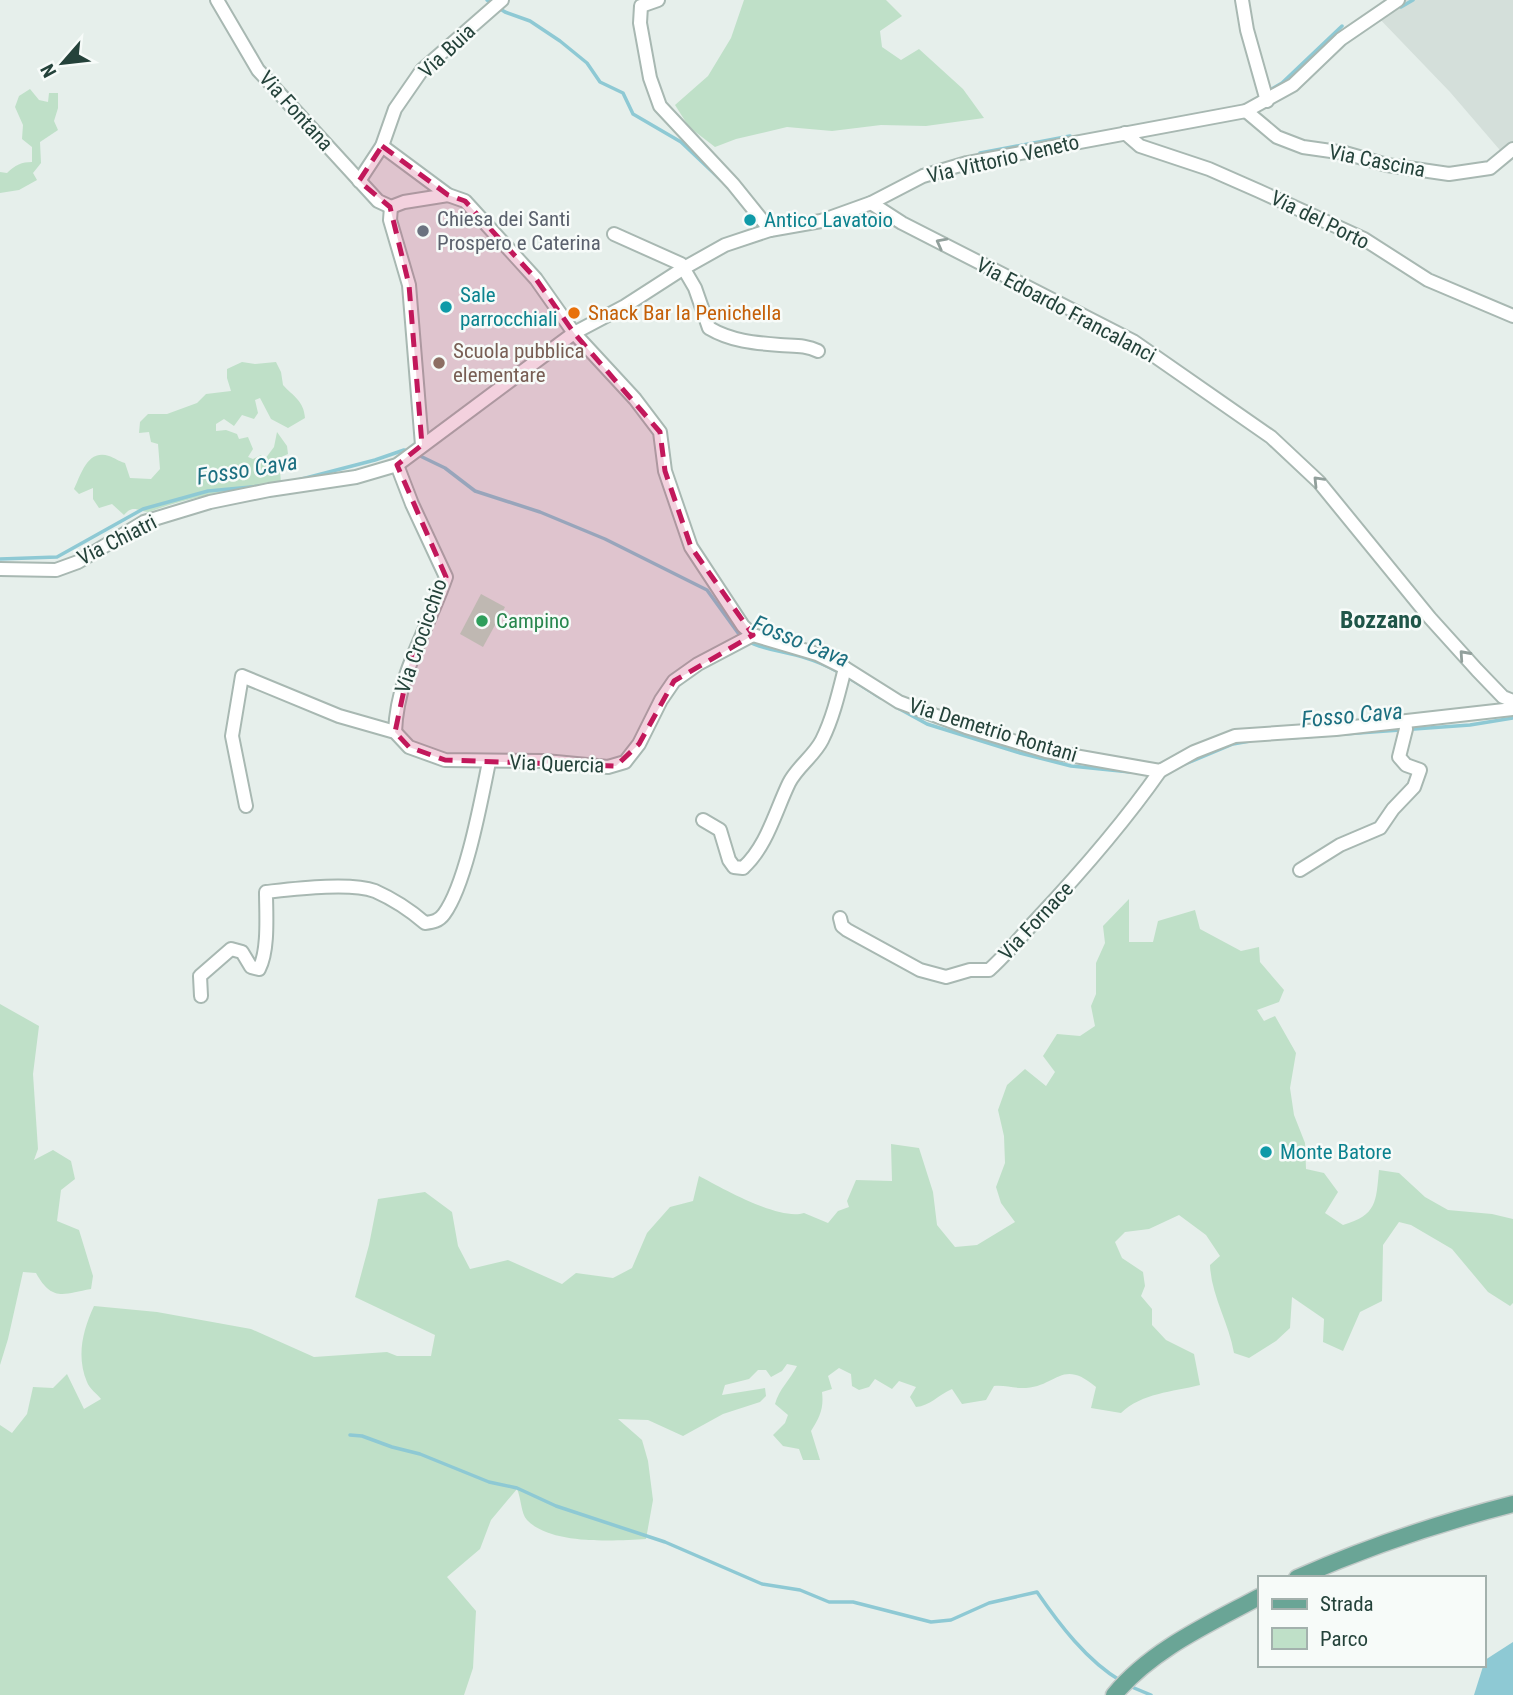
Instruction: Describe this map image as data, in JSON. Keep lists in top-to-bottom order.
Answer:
{
  "streets": {
    "street": [
      "Via Buia",
      "Via Fontana",
      "Via Vittorio Veneto",
      "Via Cascina",
      "Via del Porto",
      "Via Edoardo Francalanci",
      "Via Chiatri",
      "Via Crocicchio",
      "Via Demetrio Rontani",
      "Via Quercia",
      "Via Fornace"
    ]
  },
  "crossings": [
    ["Via Buia", "Via Fontana"],
    ["Via Vittorio Veneto", "Via Cascina"],
    ["Via Vittorio Veneto", "Via del Porto"],
    ["Via Vittorio Veneto", "Via Edoardo Francalanci"],
    ["Via Vittorio Veneto", "Via Chiatri"],
    ["Via Vittorio Veneto", "Via Crocicchio"],
    ["Via Chiatri", "Via Crocicchio"],
    ["Via Crocicchio", "Via Quercia"],
    ["Via Demetrio Rontani", "Via Quercia"],
    ["Via Demetrio Rontani", "Via Fornace"]
  ],
  "one_way": ["Via Edoardo Francalanci"],
  "districts": ["Bozzano"],
  "water": ["Fosso Cava"],
  "places": [
    "Antico Lavatoio",
    "Chiesa dei Santi Prospero e Caterina",
    "Sale parrocchiali",
    "Snack Bar la Penichella",
    "Scuola pubblica elementare",
    "Campino",
    "Monte Batore"
  ],
  "legend": ["Strada", "Parco"],
  "north": "bottom left"
}
